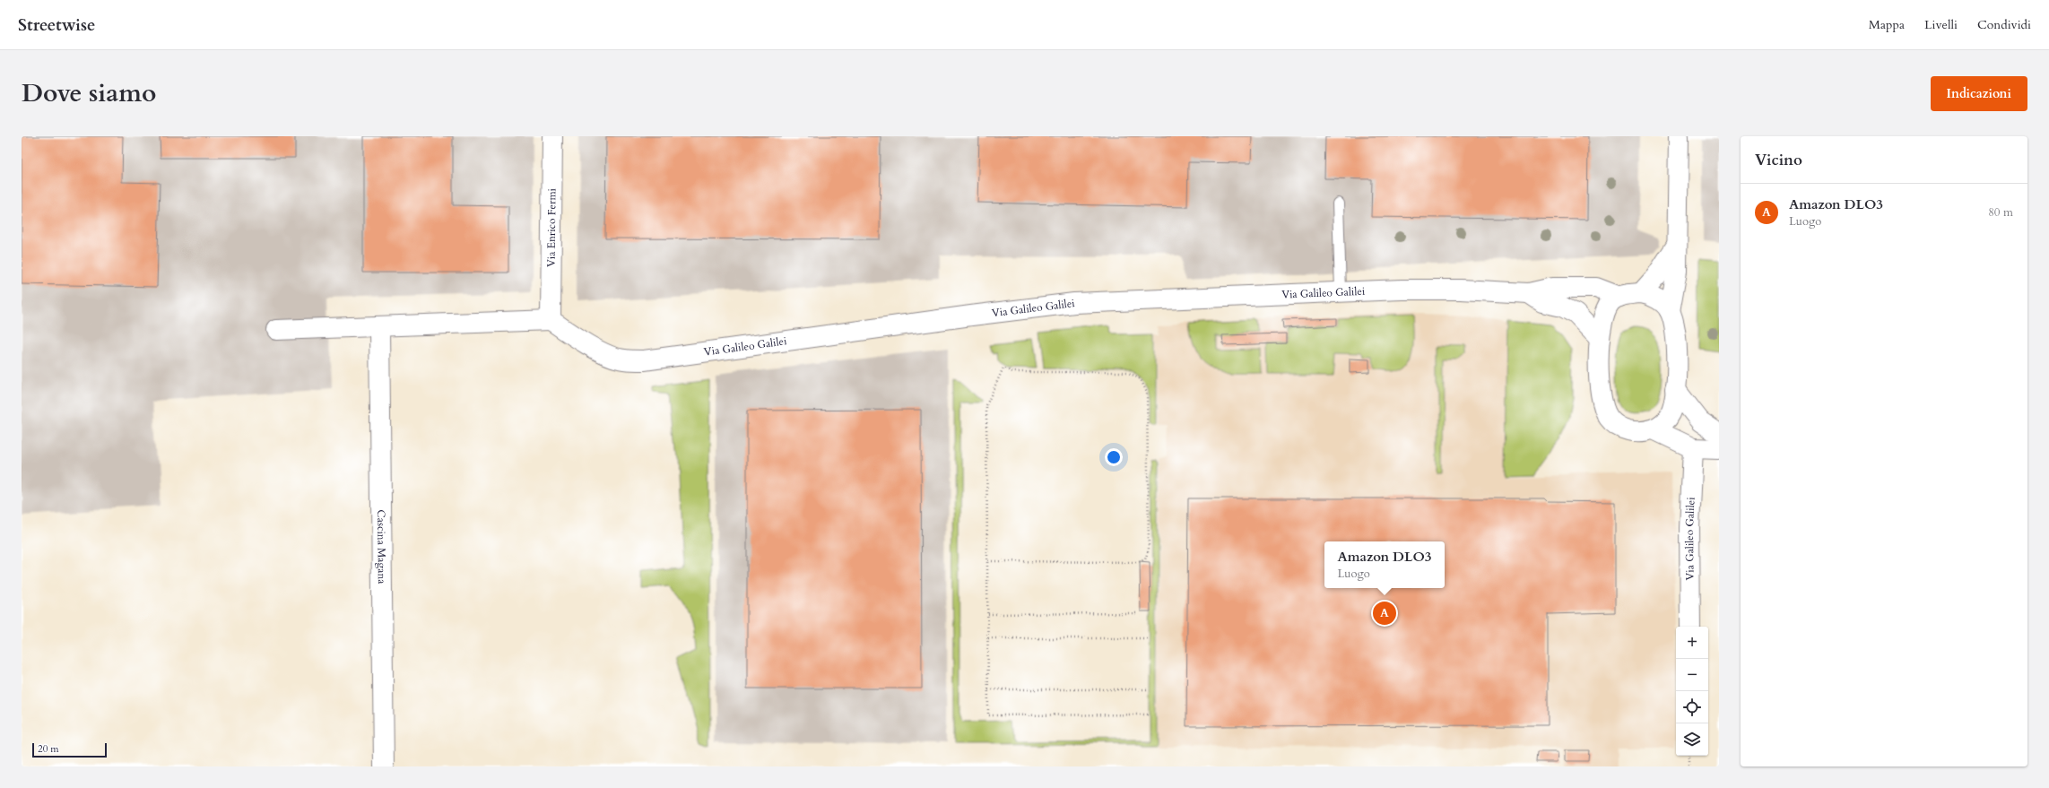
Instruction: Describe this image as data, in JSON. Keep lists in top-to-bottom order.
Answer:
{
  "streets": {
    "street": ["Via Enrico Fermi", "Via Galileo Galilei", "Cascina Magana"]
  },
  "crossings": [
    ["Via Enrico Fermi", "Via Galileo Galilei"]
  ],
  "scale_bar": "20 m",
  "page": {
    "header": "Streetwise",
    "nav": ["Mappa", "Livelli", "Condividi"],
    "title": "Dove siamo",
    "buttons": "Indicazioni",
    "heading": "Vicino",
    "list": [
      {
        "mark": "A",
        "name": "Amazon DLO3",
        "note": "Luogo",
        "value": "80 m"
      }
    ],
    "popup": ["Amazon DLO3", "Luogo"],
    "pins": "A",
    "map_buttons": ["+", "−"],
    "scale": "20 m"
  }
}
